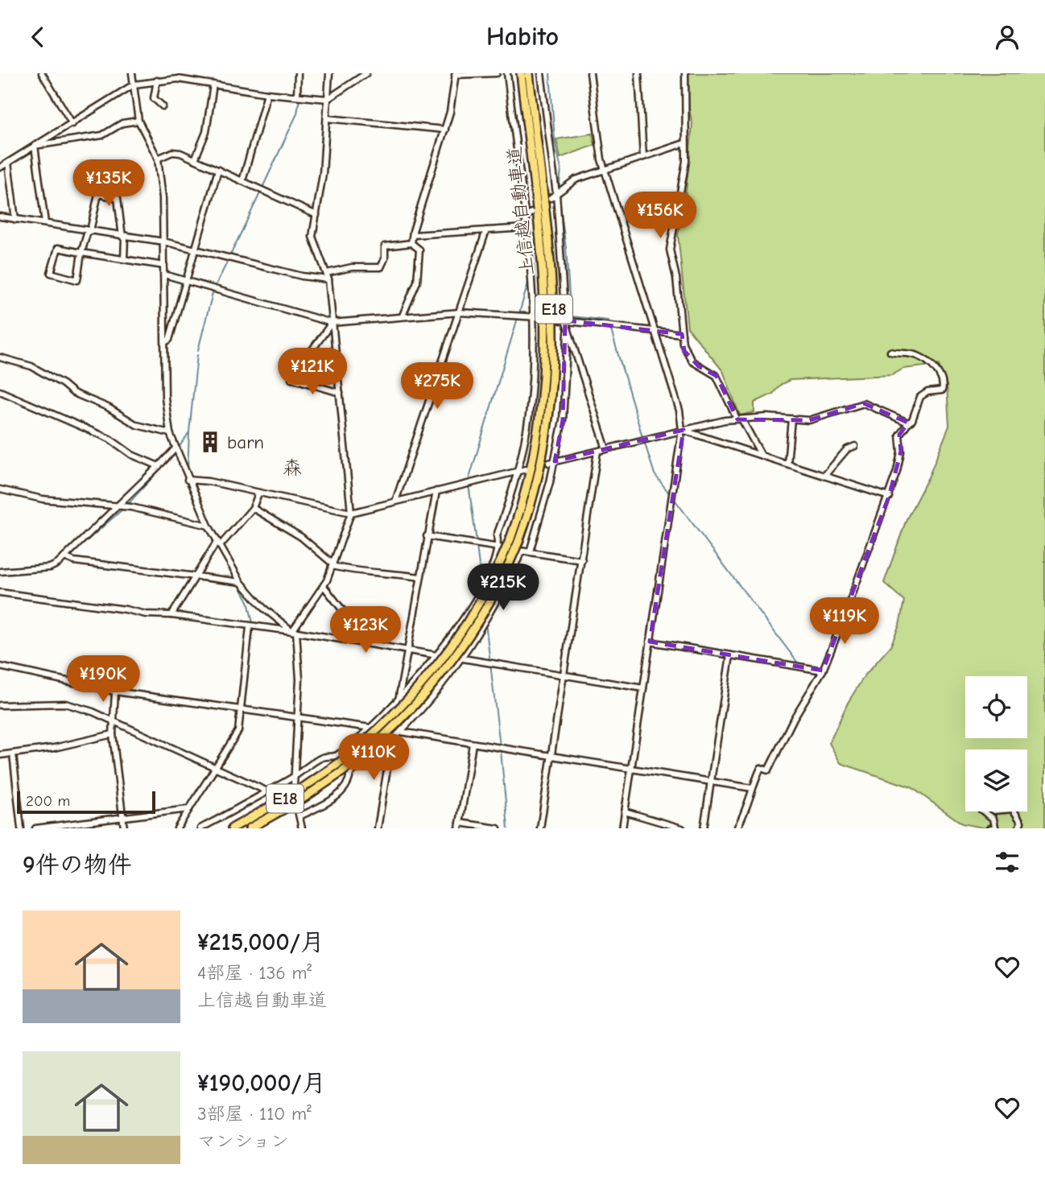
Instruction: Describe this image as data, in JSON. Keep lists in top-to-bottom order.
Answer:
{
  "streets": {
    "highway": ["上信越自動車道", "E18"]
  },
  "districts": ["森"],
  "places": {
    "building": ["barn"]
  },
  "scale_bar": "200 m",
  "page": {
    "header": "Habito",
    "price": [
      "¥135K",
      "¥156K",
      "¥121K",
      "¥275K",
      "¥215K",
      "¥119K",
      "¥123K",
      "¥190K",
      "¥110K"
    ],
    "scale": "200 m",
    "heading": "9件の物件",
    "list": [
      {
        "name": "¥215,000/月",
        "note": "4部屋 · 136 m² · 上信越自動車道"
      },
      {
        "name": "¥190,000/月",
        "note": "3部屋 · 110 m² · マンション"
      }
    ]
  }
}
